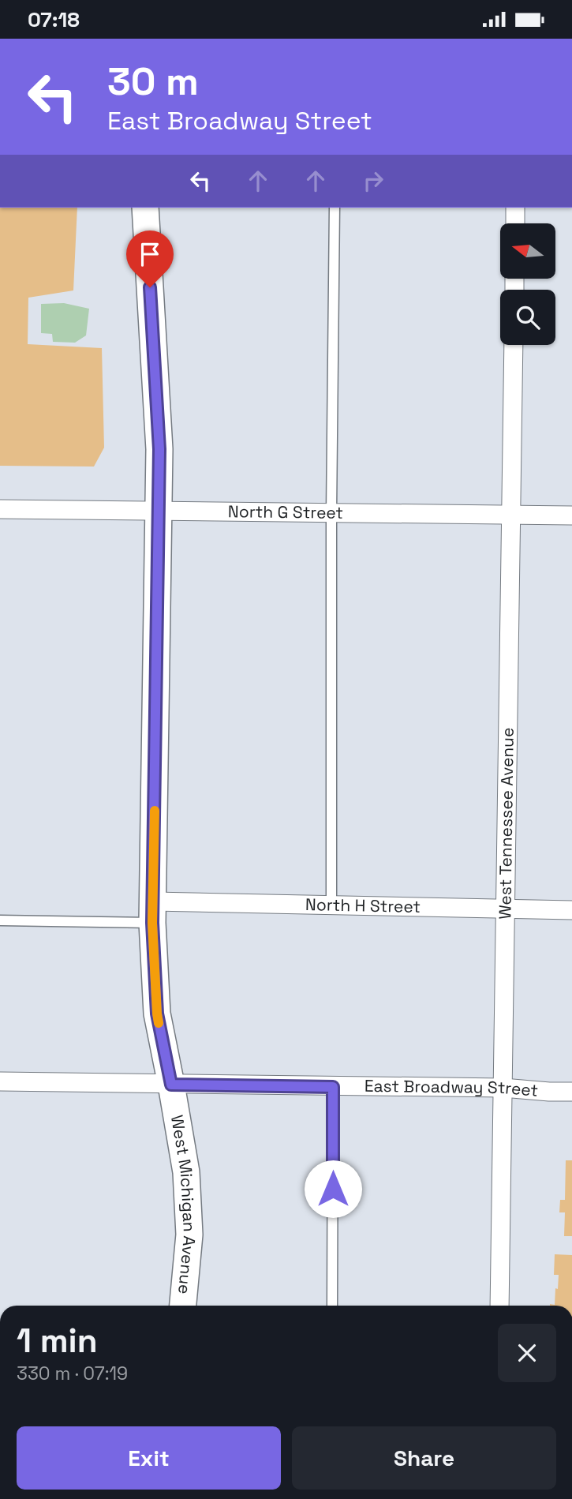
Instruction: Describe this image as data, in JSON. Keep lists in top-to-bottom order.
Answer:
{
  "streets": {
    "street": [
      "North G Street",
      "West Tennessee Avenue",
      "North H Street",
      "East Broadway Street",
      "West Michigan Avenue"
    ]
  },
  "crossings": [
    ["North G Street", "West Tennessee Avenue"],
    ["North G Street", "West Michigan Avenue"],
    ["West Tennessee Avenue", "North H Street"],
    ["West Tennessee Avenue", "East Broadway Street"],
    ["North H Street", "West Michigan Avenue"],
    ["East Broadway Street", "West Michigan Avenue"]
  ],
  "north": "left",
  "page": {
    "status": "07:18",
    "turn": ["30 m", "East Broadway Street"],
    "heading": ["1 min", "330 m · 07:19"],
    "buttons": ["Exit", "Share"]
  }
}
